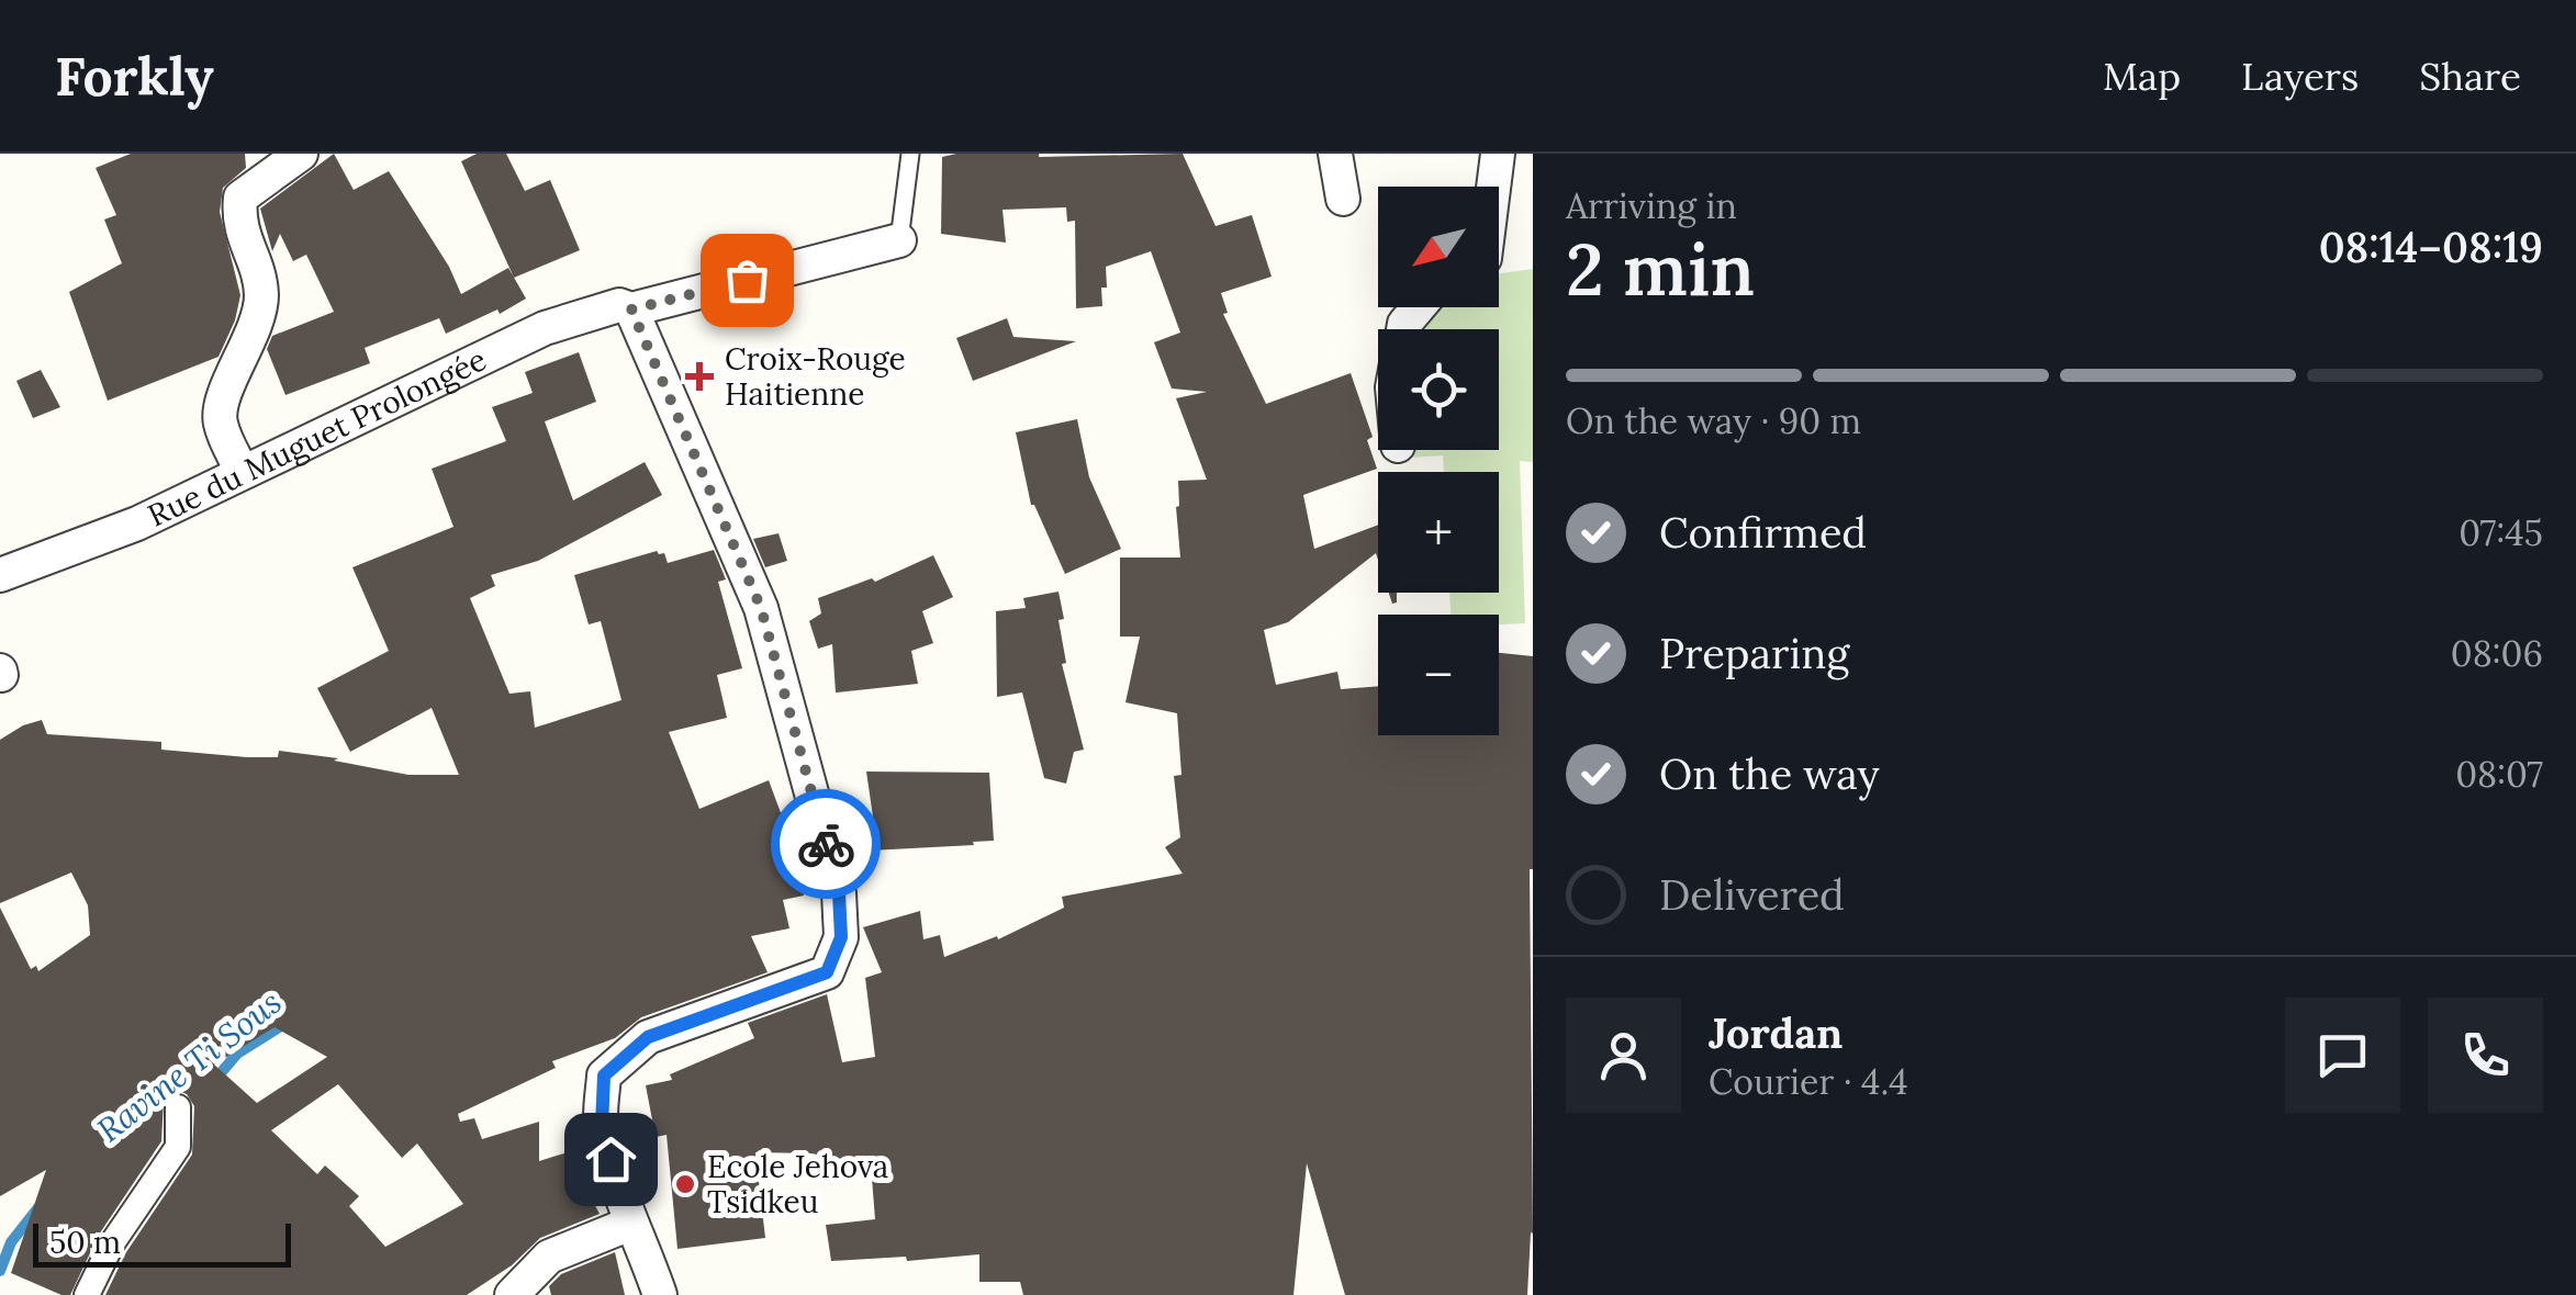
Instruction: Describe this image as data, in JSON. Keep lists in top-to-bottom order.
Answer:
{
  "streets": {
    "street": ["Rue du Muguet Prolongée"]
  },
  "water": ["Ravine Ti Sous"],
  "places": {
    "health": ["Croix-Rouge Haitienne"],
    "other": ["Ecole Jehova Tsidkeu"]
  },
  "scale_bar": "50 m",
  "north": "bottom left",
  "page": {
    "header": "Forkly",
    "nav": ["Map", "Layers", "Share"],
    "heading": ["2 min", "Arriving in", "08:14–08:19"],
    "panel": ["Jordan", "Courier · 4.4"],
    "map_buttons": ["+", "−"],
    "bar": "On the way · 90 m",
    "list": [
      ["Confirmed", "07:45"],
      ["Preparing", "08:06"],
      ["On the way", "08:07"],
      "Delivered"
    ],
    "scale": "50 m"
  }
}
